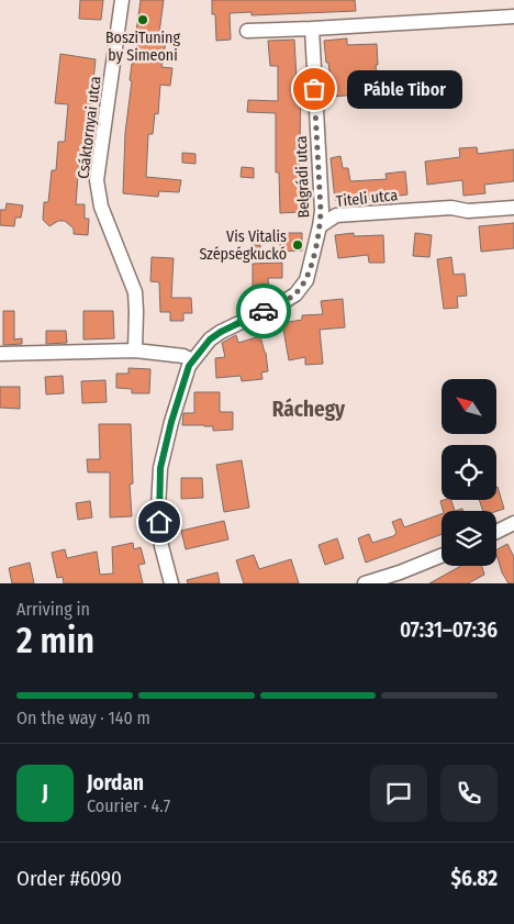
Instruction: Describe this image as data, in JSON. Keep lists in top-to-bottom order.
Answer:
{
  "streets": {
    "street": ["Csáktornyai utca", "Belgrádi utca", "Titeli utca"]
  },
  "crossings": [
    ["Belgrádi utca", "Titeli utca"]
  ],
  "districts": ["Ráchegy"],
  "places": ["BosziTuning by Simeoni", "Páble Tibor", "Vis Vitalis Szépségkuckó"],
  "north": "top left",
  "page": {
    "bubble": "Páble Tibor",
    "heading": ["2 min", "Arriving in", "07:31–07:36"],
    "panel": [
      "Jordan",
      "Courier · 4.7",
      "Order #6090",
      "$6.82"
    ],
    "bar": "On the way · 140 m",
    "round": "J"
  }
}
